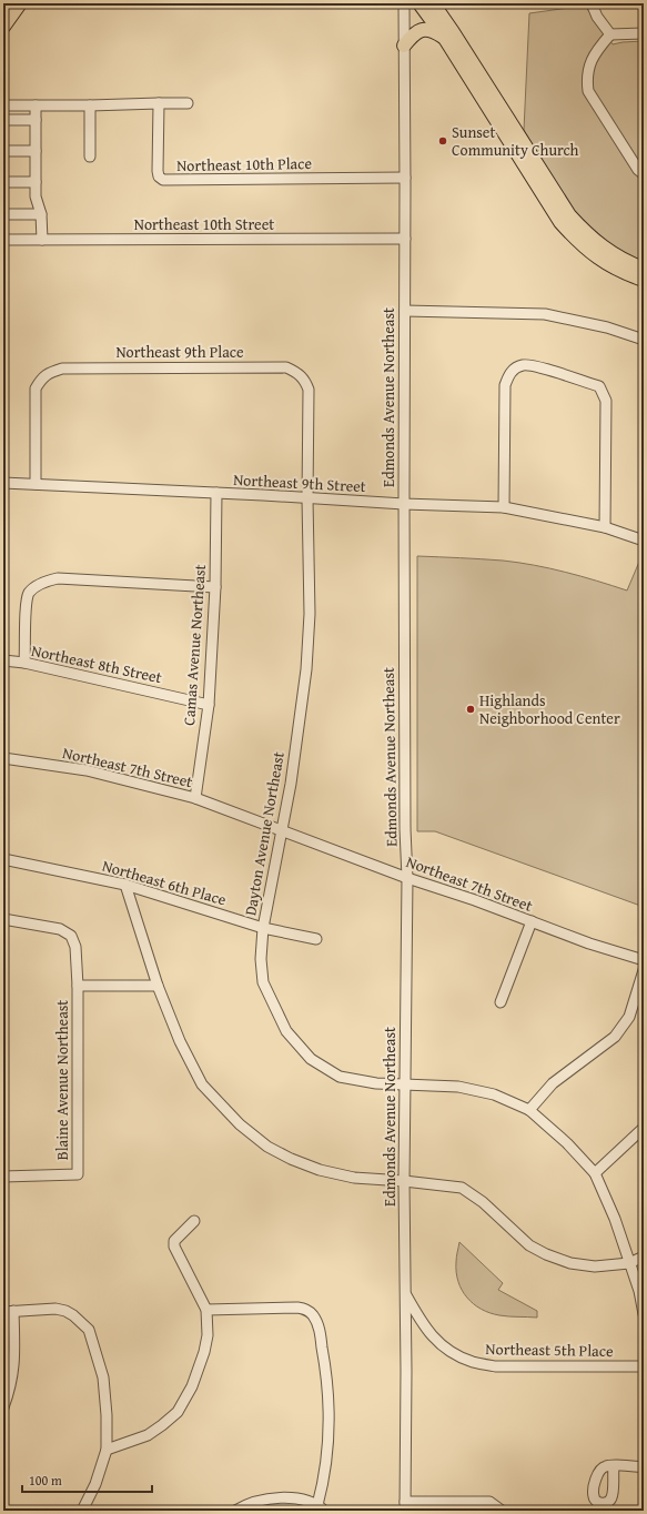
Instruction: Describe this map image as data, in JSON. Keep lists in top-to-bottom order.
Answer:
{
  "streets": {
    "street": [
      "Northeast 10th Place",
      "Northeast 10th Street",
      "Northeast 9th Place",
      "Edmonds Avenue Northeast",
      "Northeast 9th Street",
      "Camas Avenue Northeast",
      "Northeast 8th Street",
      "Northeast 7th Street",
      "Dayton Avenue Northeast",
      "Northeast 6th Place",
      "Blaine Avenue Northeast",
      "Northeast 5th Place"
    ]
  },
  "crossings": [
    ["Northeast 10th Place", "Edmonds Avenue Northeast"],
    ["Northeast 10th Street", "Edmonds Avenue Northeast"],
    ["Northeast 9th Place", "Northeast 9th Street"],
    ["Northeast 9th Place", "Dayton Avenue Northeast"],
    ["Edmonds Avenue Northeast", "Northeast 9th Street"],
    ["Edmonds Avenue Northeast", "Northeast 7th Street"],
    ["Edmonds Avenue Northeast", "Dayton Avenue Northeast"],
    ["Edmonds Avenue Northeast", "Northeast 5th Place"],
    ["Northeast 9th Street", "Camas Avenue Northeast"],
    ["Northeast 9th Street", "Dayton Avenue Northeast"],
    ["Camas Avenue Northeast", "Northeast 8th Street"],
    ["Camas Avenue Northeast", "Northeast 7th Street"],
    ["Northeast 7th Street", "Dayton Avenue Northeast"],
    ["Dayton Avenue Northeast", "Northeast 6th Place"]
  ],
  "places": ["Sunset Community Church", "Highlands Neighborhood Center"],
  "scale_bar": "100 m"
}
